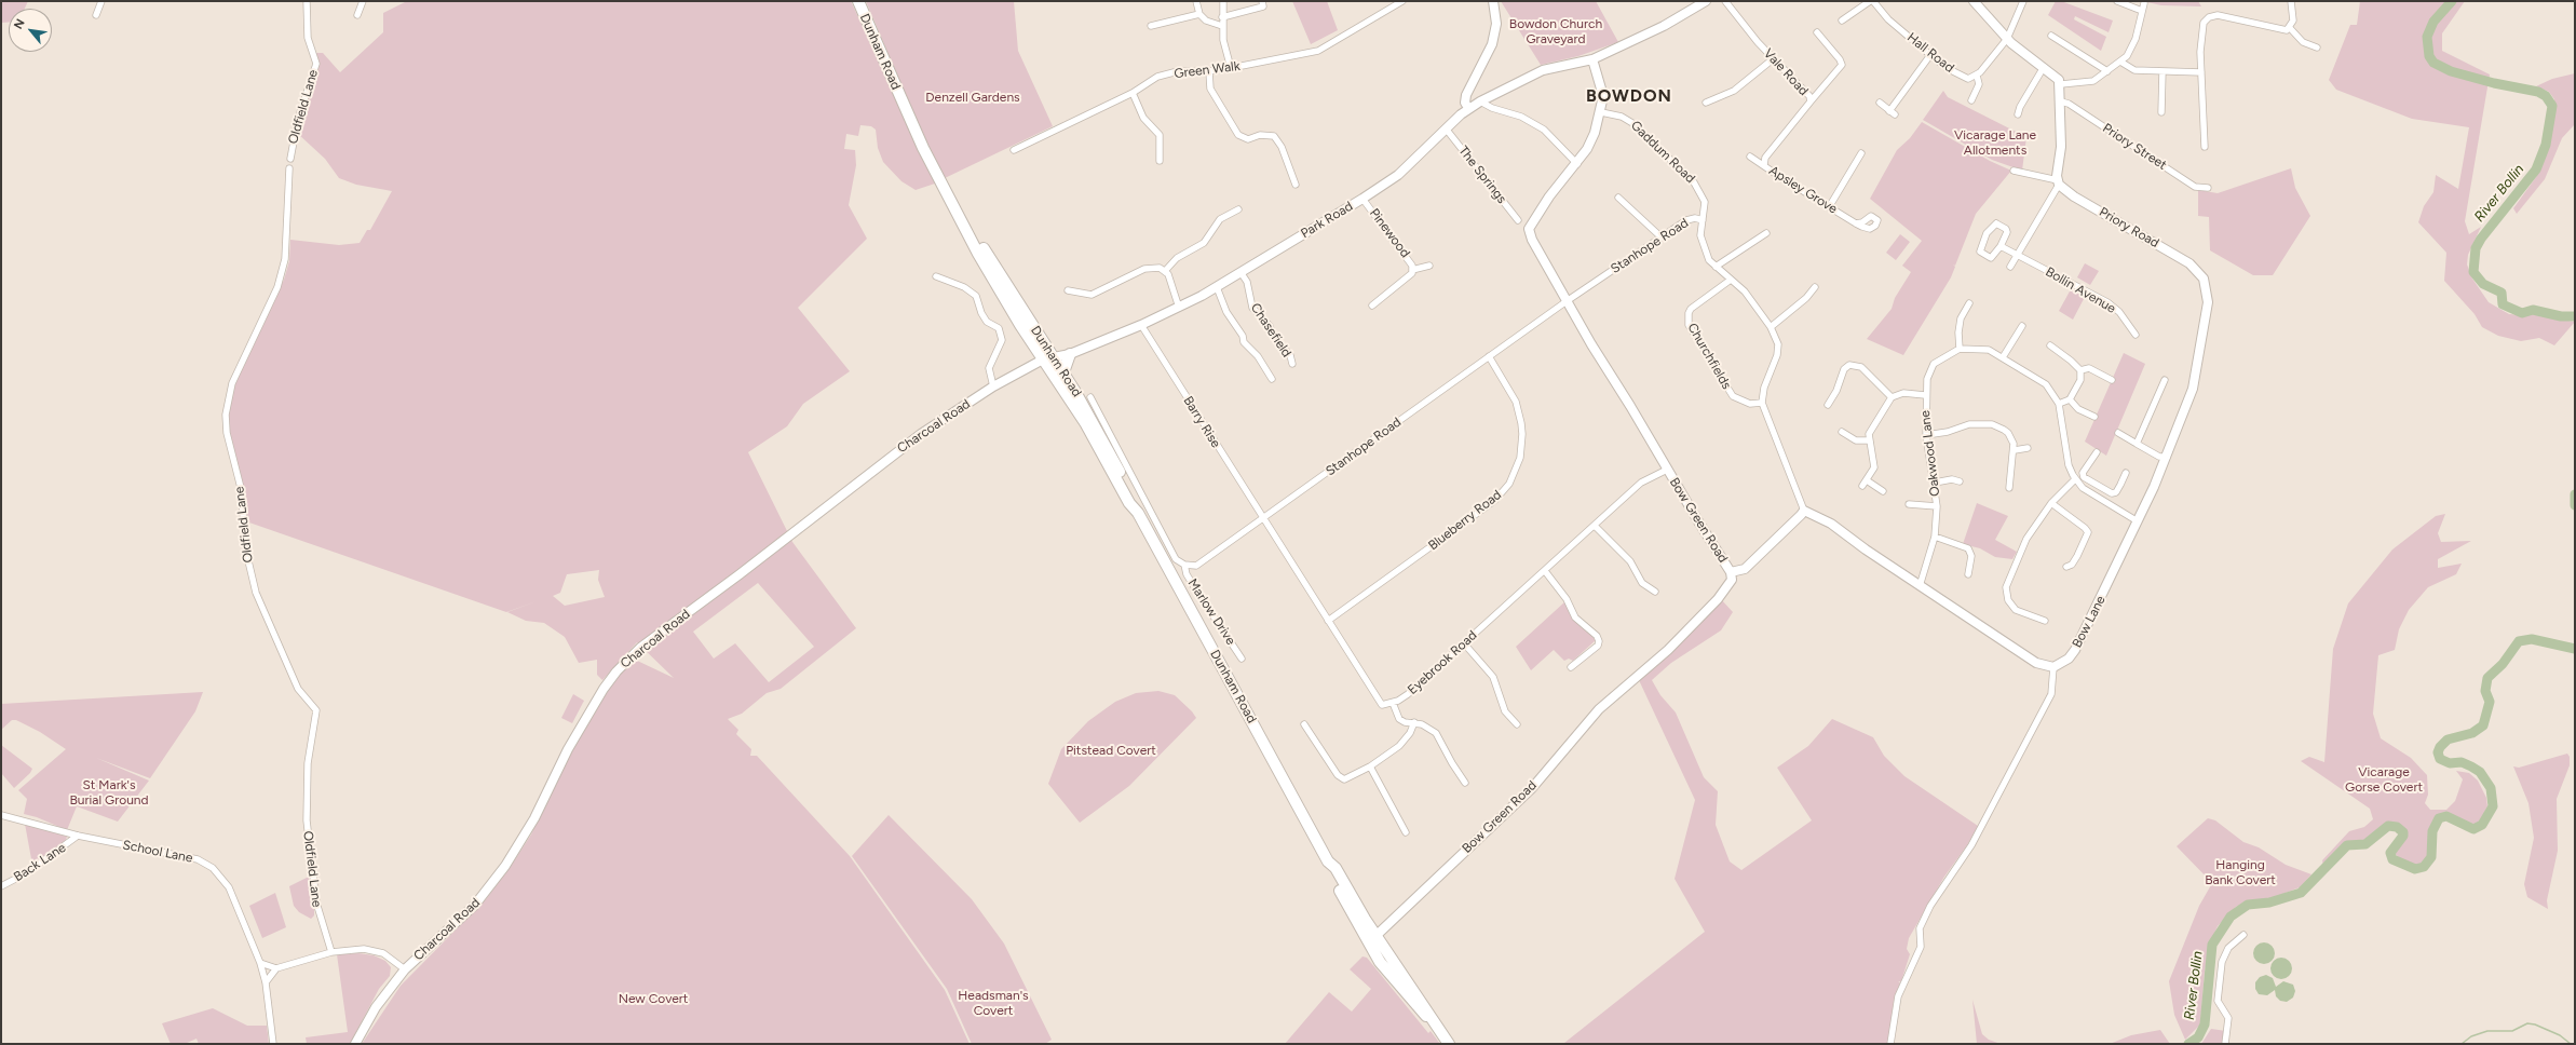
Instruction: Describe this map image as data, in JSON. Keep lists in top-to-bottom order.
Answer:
{
  "streets": {
    "highway": ["Dunham Road"],
    "main road": [
      "Park Road",
      "Priory Road",
      "Charcoal Road",
      "Bow Green Road",
      "Bow Lane"
    ],
    "street": [
      "Hall Road",
      "Green Walk",
      "Vale Road",
      "Oldfield Lane",
      "Priory Street",
      "Gaddum Road",
      "The Springs",
      "Apsley Grove",
      "Pinewood",
      "Stanhope Road",
      "Bollin Avenue",
      "Chasefield",
      "Churchfields",
      "Barry Rise",
      "Oakwood Lane",
      "Blueberry Road",
      "Marlow Drive",
      "Eyebrook Road",
      "School Lane",
      "Back Lane"
    ]
  },
  "crossings": [
    ["Dunham Road", "Park Road"],
    ["Dunham Road", "Charcoal Road"],
    ["Dunham Road", "Bow Green Road"],
    ["Vale Road", "Apsley Grove"],
    ["Oldfield Lane", "Charcoal Road"],
    ["Gaddum Road", "Stanhope Road"],
    ["Gaddum Road", "Churchfields"],
    ["Gaddum Road", "Bow Green Road"],
    ["The Springs", "Park Road"],
    ["Park Road", "Pinewood"],
    ["Park Road", "Chasefield"],
    ["Park Road", "Barry Rise"],
    ["Park Road", "Charcoal Road"],
    ["Park Road", "Bow Green Road"],
    ["Priory Road", "Bow Lane"],
    ["Stanhope Road", "Barry Rise"],
    ["Stanhope Road", "Blueberry Road"],
    ["Stanhope Road", "Bow Green Road"],
    ["Stanhope Road", "Marlow Drive"],
    ["Bow Green Road", "Eyebrook Road"],
    ["School Lane", "Back Lane"]
  ],
  "districts": ["BOWDON"],
  "water": ["River Bollin"],
  "parks": [
    "Bowdon Church Graveyard",
    "Denzell Gardens",
    "Vicarage Lane Allotments",
    "Pitstead Covert",
    "Vicarage Gorse Covert",
    "St Mark's Burial Ground",
    "Hanging Bank Covert",
    "Headsman's Covert",
    "New Covert"
  ],
  "north": "top left"
}
